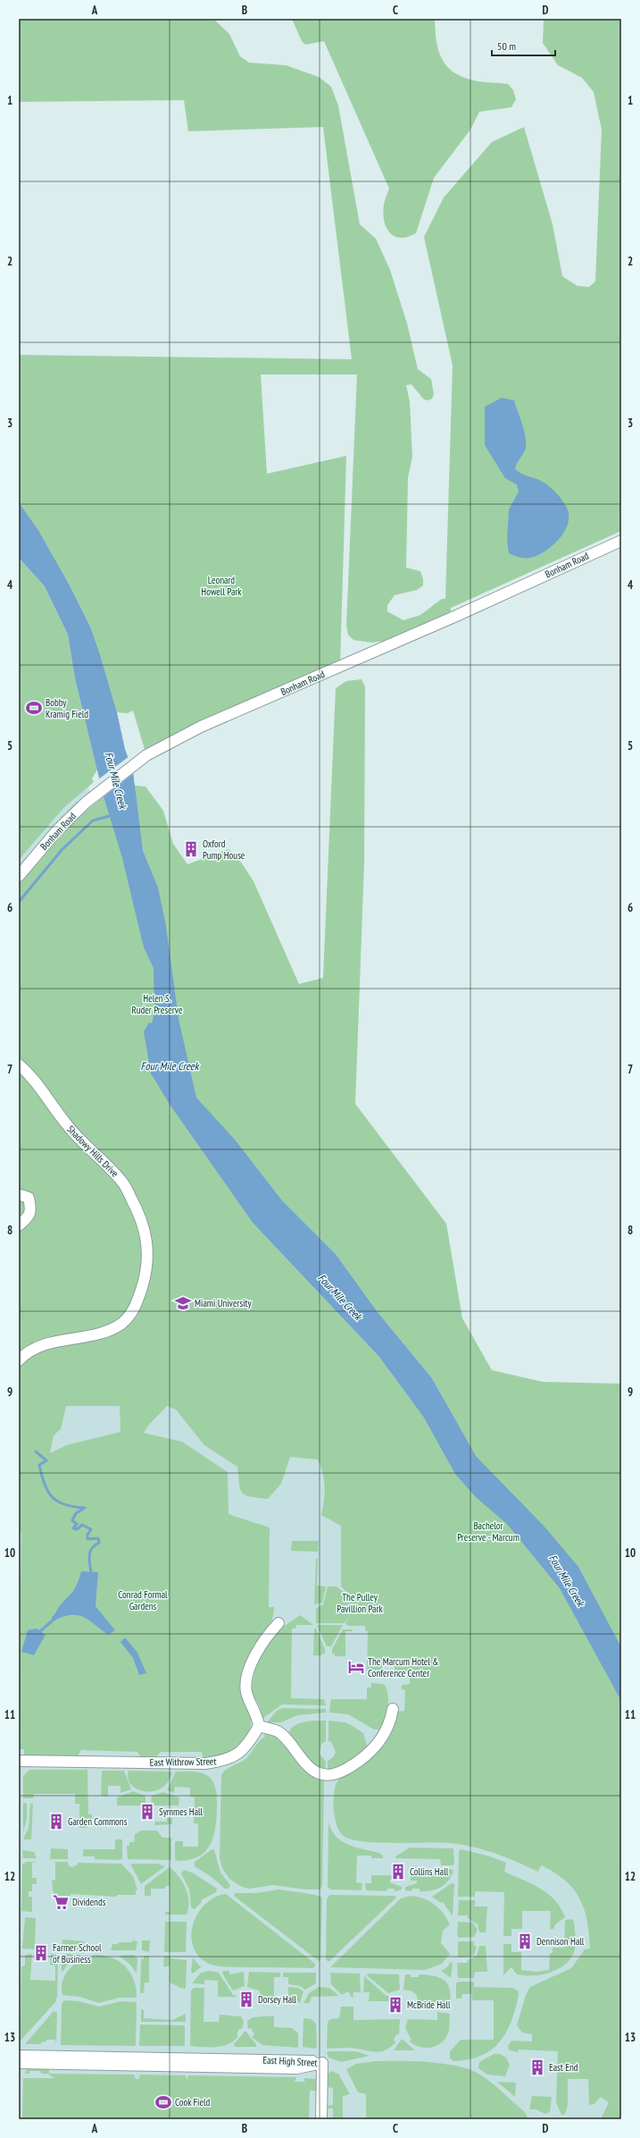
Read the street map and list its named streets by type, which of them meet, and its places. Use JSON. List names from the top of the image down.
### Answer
{
  "streets": {
    "street": [
      "Bonham Road",
      "Shadowy Hills Drive",
      "East Withrow Street",
      "East High Street"
    ]
  },
  "water": ["Four Mile Creek"],
  "parks": [
    "Leonard Howell Park",
    "Helen S. Ruder Preserve",
    "Bachelor Preserve - Marcum",
    "Conrad Formal Gardens",
    "The Pulley Pavillion Park"
  ],
  "places": {
    "sports": ["Bobby Kramig Field", "Cook Field"],
    "building": [
      "Oxford Pump House",
      "Symmes Hall",
      "Garden Commons",
      "Collins Hall",
      "Dennison Hall",
      "Farmer School of Business",
      "Dorsey Hall",
      "McBride Hall",
      "East End"
    ],
    "school or university": ["Miami University"],
    "hotel": ["The Marcum Hotel & Conference Center"],
    "supermarket": ["Dividends"]
  },
  "scale_bar": "50 m",
  "grid": {
    "columns": [
      "A",
      "B",
      "C",
      "D"
    ],
    "rows": [
      "1",
      "2",
      "3",
      "4",
      "5",
      "6",
      "7",
      "8",
      "9",
      "10",
      "11",
      "12",
      "13"
    ]
  }
}
